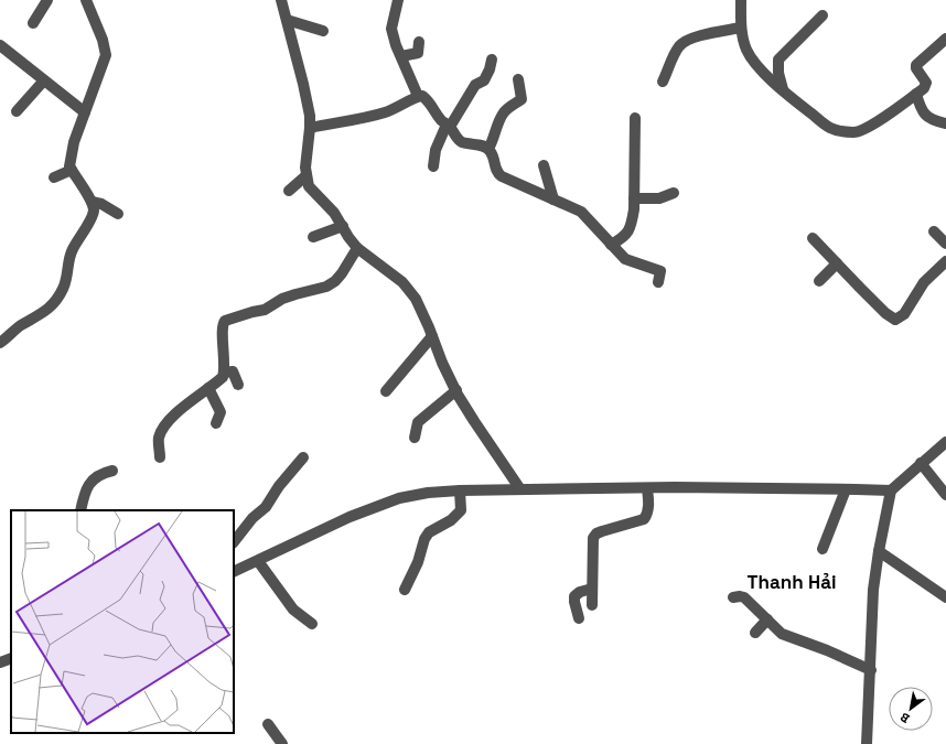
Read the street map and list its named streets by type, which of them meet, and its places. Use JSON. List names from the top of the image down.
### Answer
{
  "districts": ["Thanh Hải"],
  "north": "bottom left"
}
